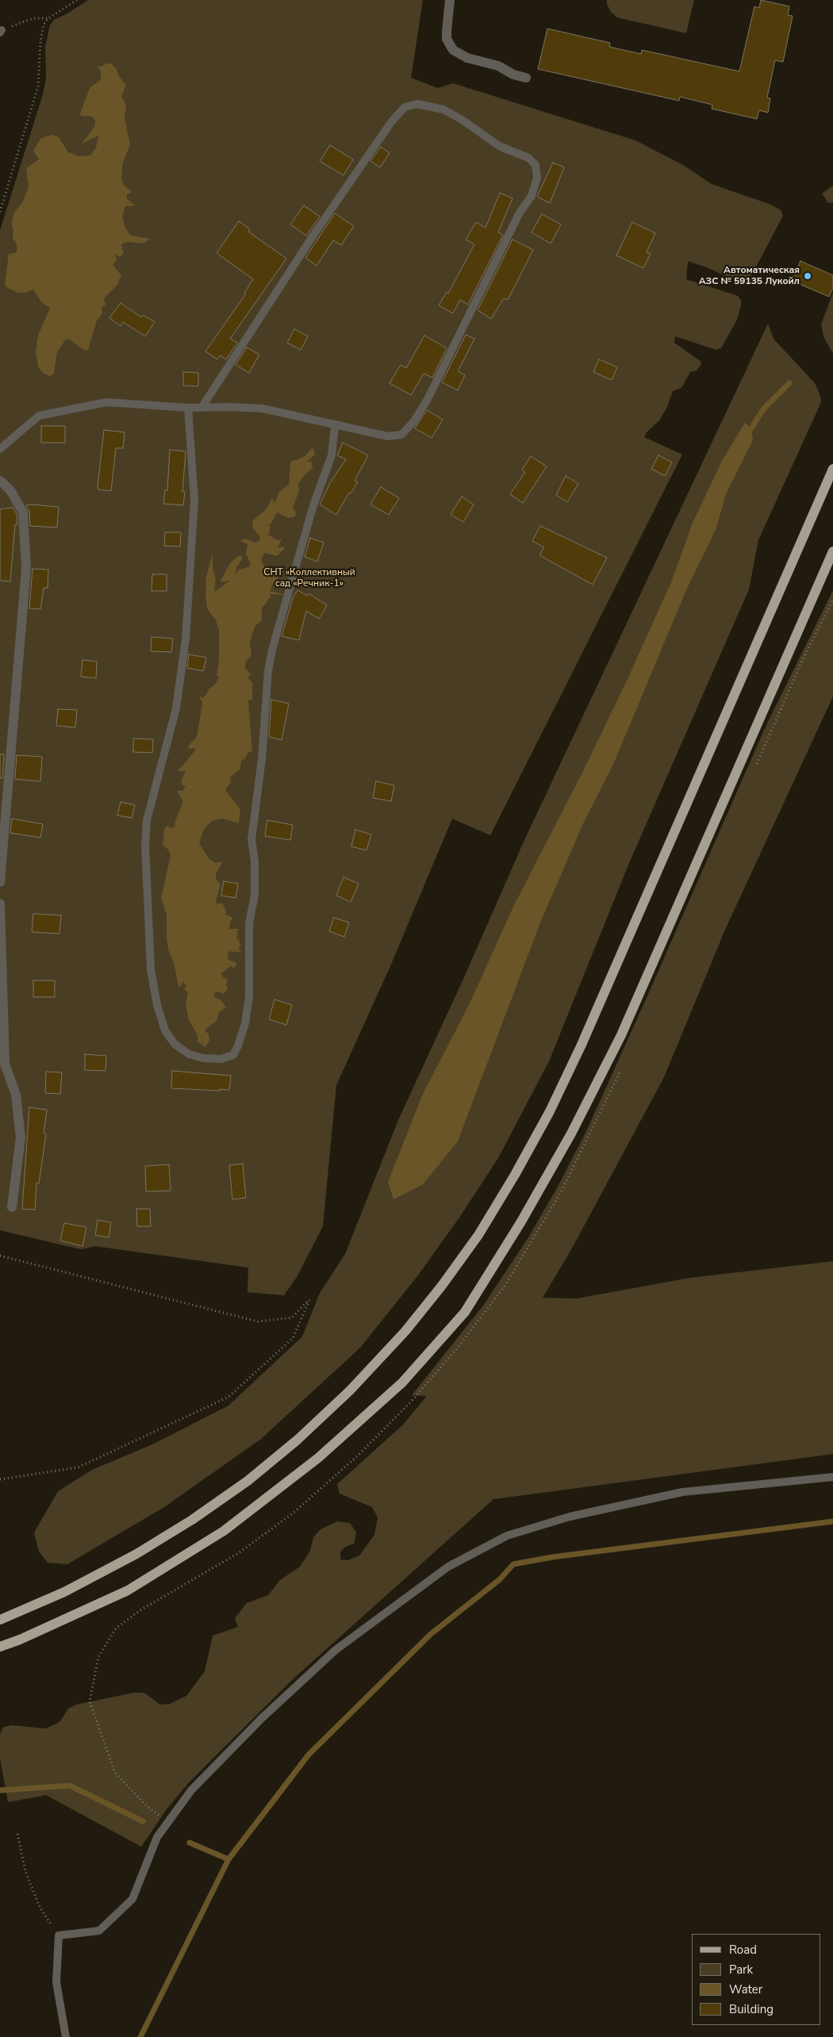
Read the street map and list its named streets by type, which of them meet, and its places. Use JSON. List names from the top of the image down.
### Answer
{
  "parks": ["СНТ «Коллективный сад «Речник-1»"],
  "places": ["Автоматическая АЗС № 59135 Лукойл"],
  "legend": [
    "Road",
    "Park",
    "Water",
    "Building"
  ]
}
